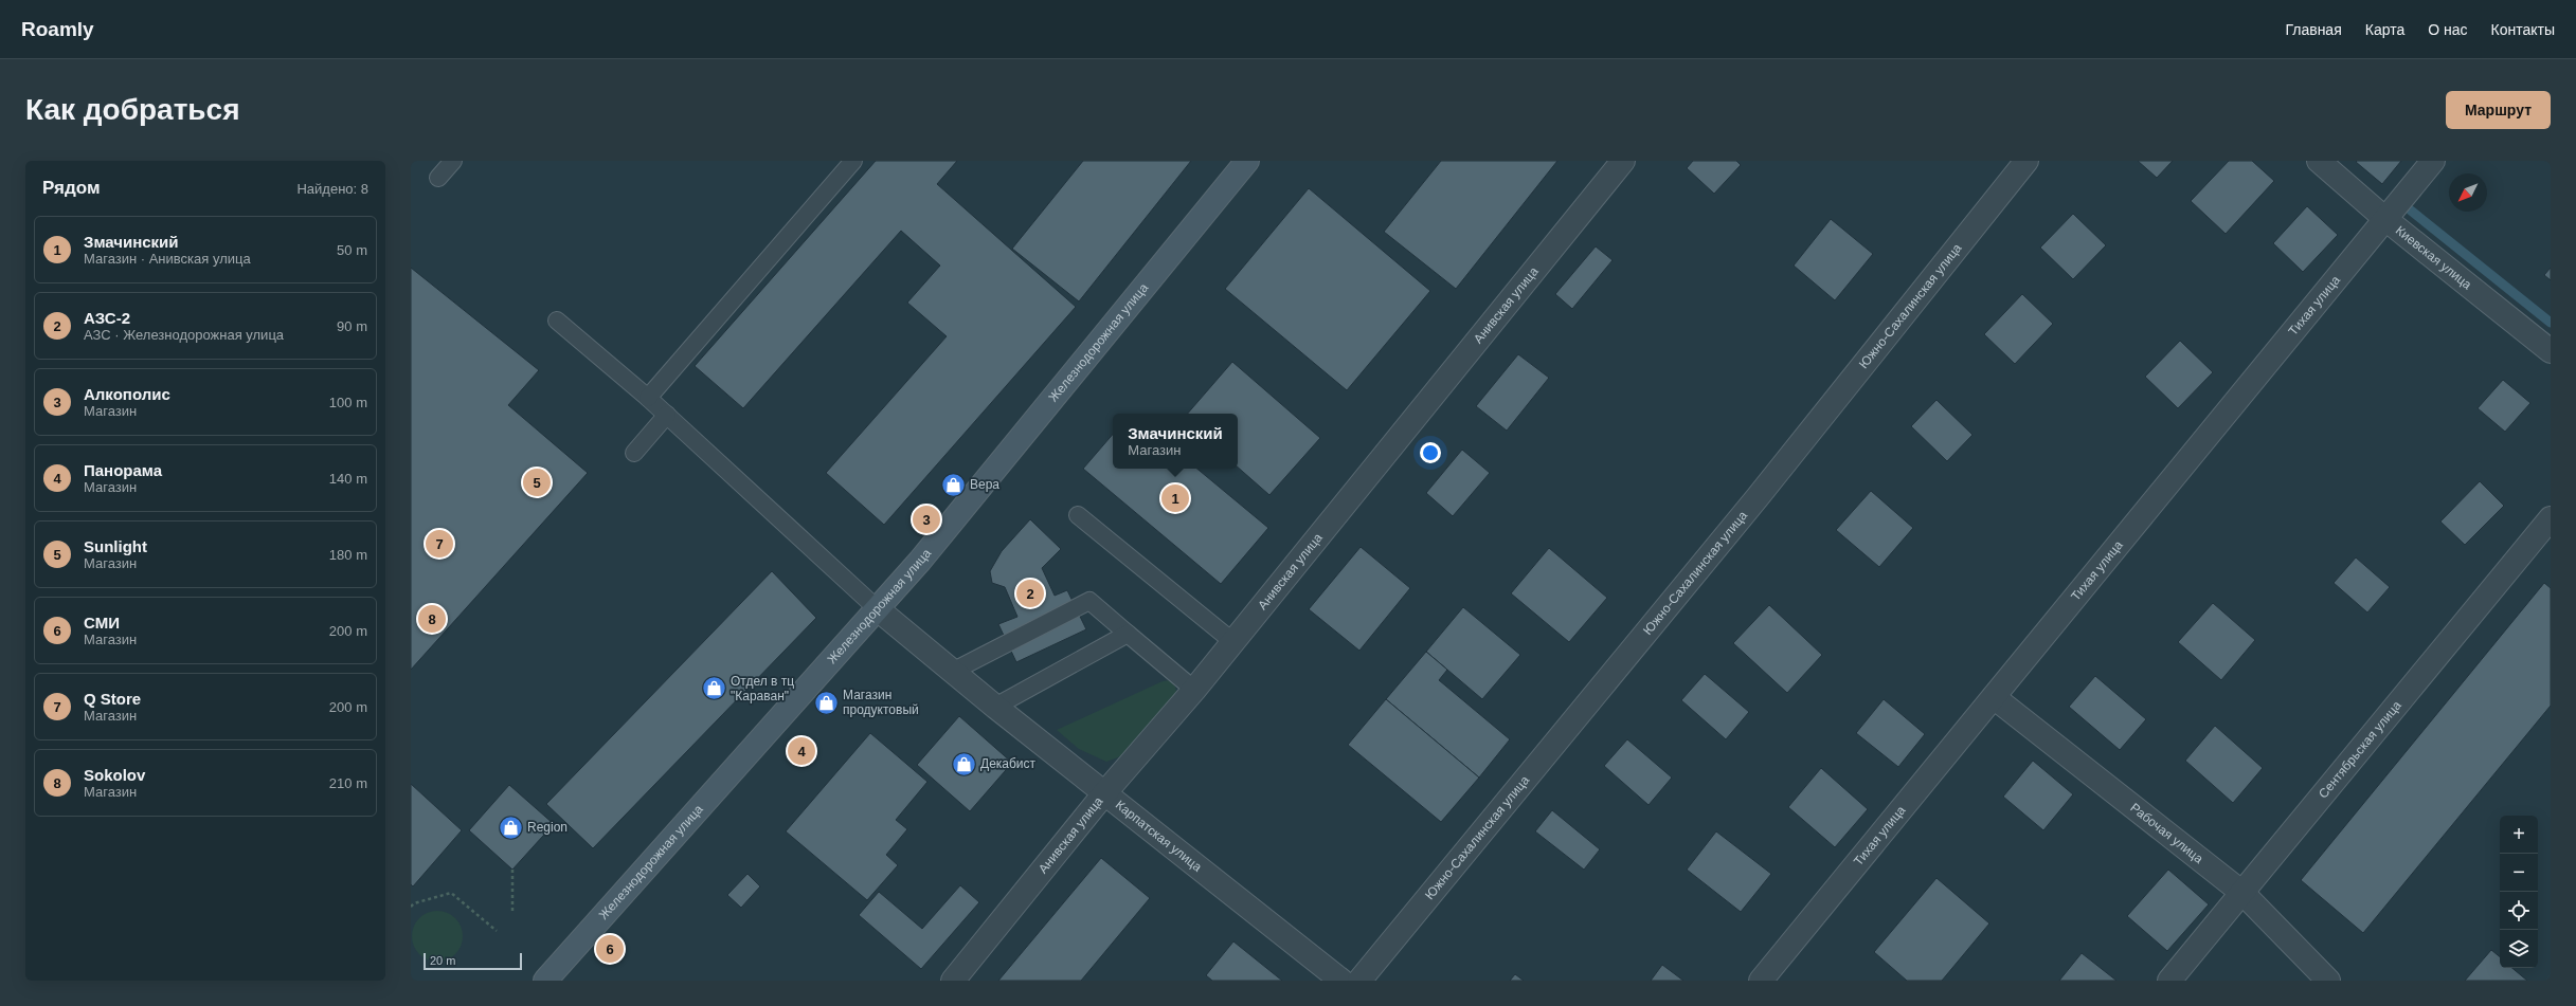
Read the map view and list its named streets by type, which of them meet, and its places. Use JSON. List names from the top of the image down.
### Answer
{
  "streets": {
    "main road": ["Железнодорожная улица"],
    "street": [
      "Киевская улица",
      "Анивская улица",
      "Южно-Сахалинская улица",
      "Тихая улица",
      "Сентябрьская улица",
      "Рабочая улица",
      "Карпатская улица"
    ]
  },
  "crossings": [
    ["Киевская улица", "Тихая улица"],
    ["Анивская улица", "Карпатская улица"],
    ["Тихая улица", "Рабочая улица"],
    ["Железнодорожная улица", "Карпатская улица"],
    ["Сентябрьская улица", "Рабочая улица"]
  ],
  "places": {
    "shop": [
      "Вера",
      "Отдел в тц \"Караван\"",
      "Магазин продуктовый",
      "Декабист",
      "Region"
    ]
  },
  "scale_bar": "20 m",
  "north": "bottom left",
  "page": {
    "header": "Roamly",
    "nav": [
      "Главная",
      "Карта",
      "О нас",
      "Контакты"
    ],
    "buttons": "Маршрут",
    "title": "Как добраться",
    "heading": ["Рядом", "Найдено: 8"],
    "list": [
      {
        "mark": "1",
        "name": "Змачинский",
        "note": "Магазин · Анивская улица",
        "value": "50 m"
      },
      {
        "mark": "2",
        "name": "АЗС-2",
        "note": "АЗС · Железнодорожная улица",
        "value": "90 m"
      },
      {
        "mark": "3",
        "name": "Алкополис",
        "note": "Магазин",
        "value": "100 m"
      },
      {
        "mark": "4",
        "name": "Панорама",
        "note": "Магазин",
        "value": "140 m"
      },
      {
        "mark": "5",
        "name": "Sunlight",
        "note": "Магазин",
        "value": "180 m"
      },
      {
        "mark": "6",
        "name": "СМИ",
        "note": "Магазин",
        "value": "200 m"
      },
      {
        "mark": "7",
        "name": "Q Store",
        "note": "Магазин",
        "value": "200 m"
      },
      {
        "mark": "8",
        "name": "Sokolov",
        "note": "Магазин",
        "value": "210 m"
      }
    ],
    "popup": ["Змачинский", "Магазин"],
    "pins": [
      "5",
      "1",
      "3",
      "7",
      "2",
      "8",
      "4",
      "6"
    ],
    "map_buttons": ["+", "−"],
    "scale": "20 m"
  }
}
